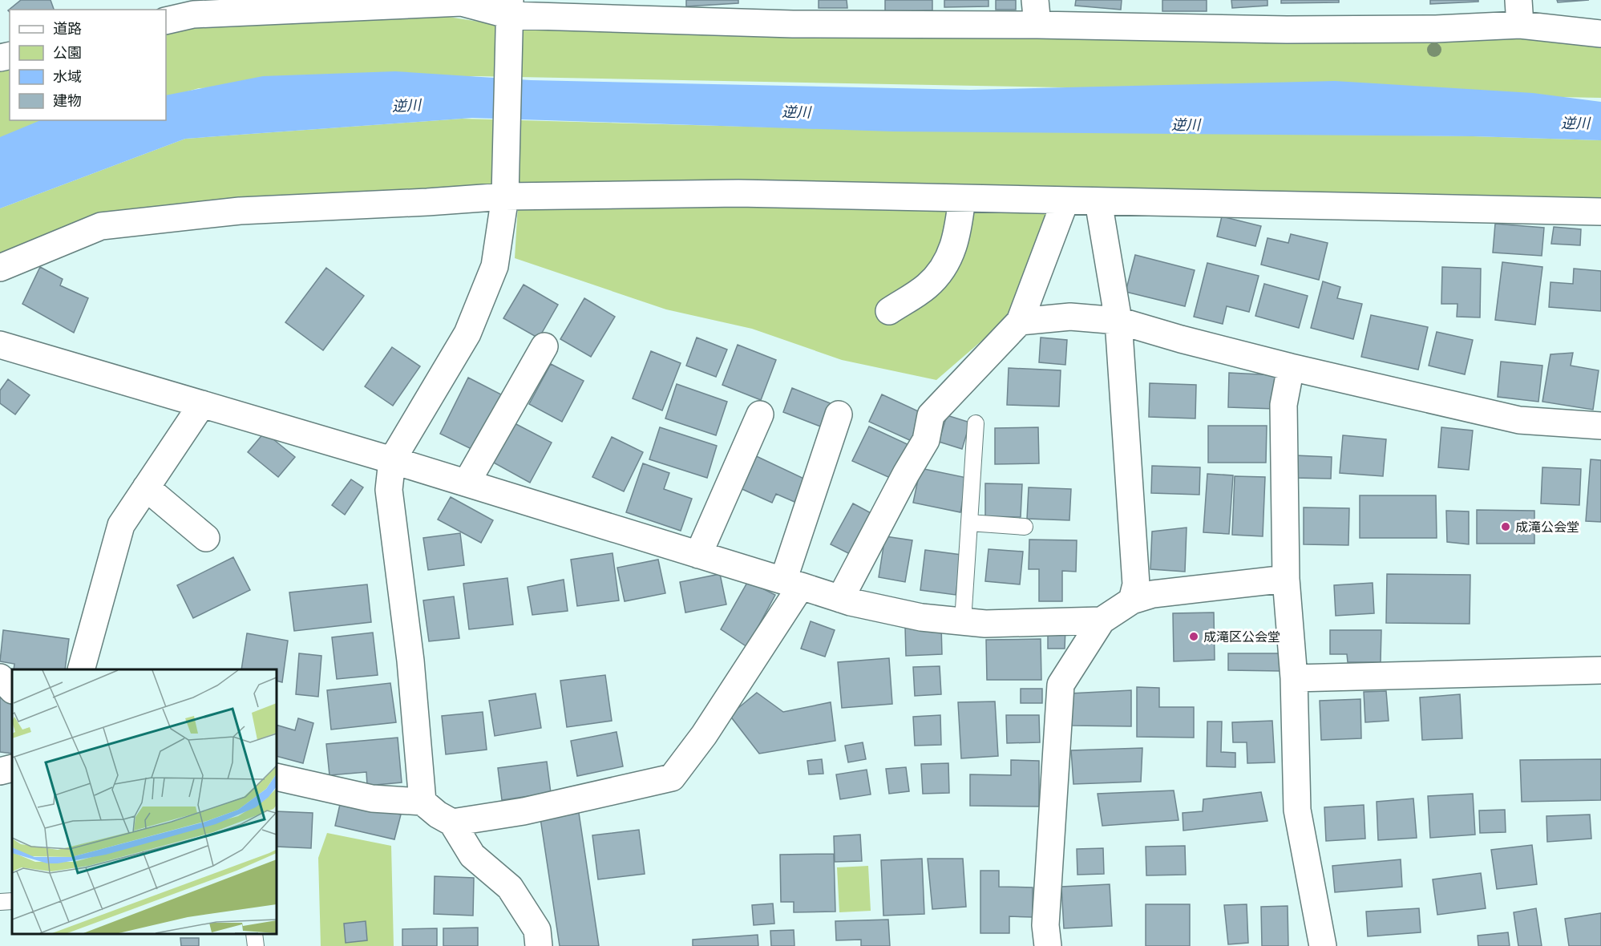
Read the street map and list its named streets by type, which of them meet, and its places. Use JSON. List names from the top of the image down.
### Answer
{
  "water": ["逆川"],
  "places": ["成滝公会堂", "成滝区公会堂"],
  "legend": [
    "道路",
    "公園",
    "水域",
    "建物"
  ]
}
